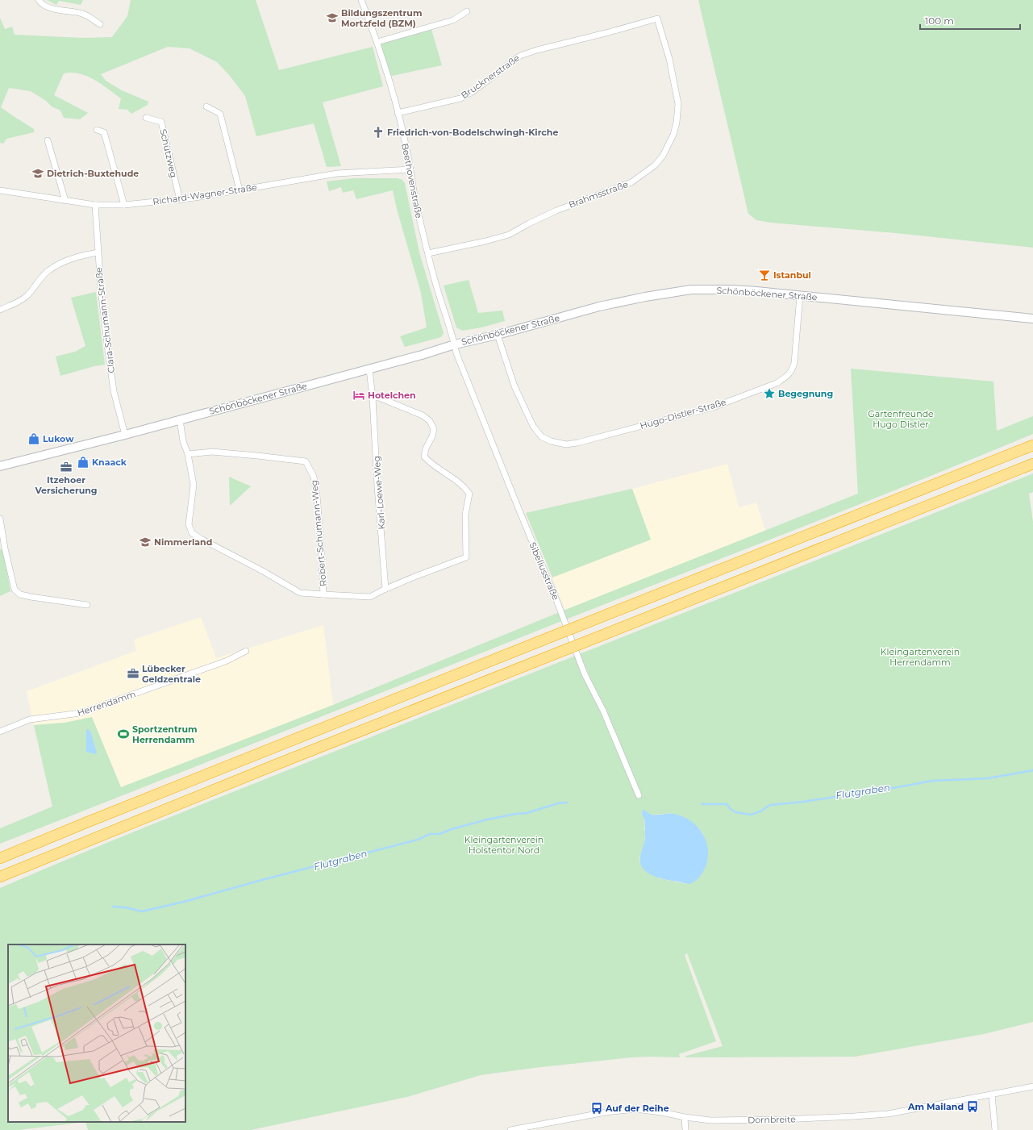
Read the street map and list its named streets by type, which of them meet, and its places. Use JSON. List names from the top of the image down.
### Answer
{
  "streets": {
    "main road": ["Schönböckener Straße"],
    "street": [
      "Brucknerstraße",
      "Schützweg",
      "Beethovenstraße",
      "Richard-Wagner-Straße",
      "Brahmsstraße",
      "Clara-Schumann-Straße",
      "Hugo-Distler-Straße",
      "Karl-Loewe-Weg",
      "Robert-Schumann-Weg",
      "Sibeliusstraße",
      "Herrendamm",
      "Dornbreite"
    ]
  },
  "crossings": [
    ["Brucknerstraße", "Beethovenstraße"],
    ["Brucknerstraße", "Brahmsstraße"],
    ["Schützweg", "Richard-Wagner-Straße"],
    ["Beethovenstraße", "Richard-Wagner-Straße"],
    ["Beethovenstraße", "Brahmsstraße"],
    ["Beethovenstraße", "Schönböckener Straße"],
    ["Beethovenstraße", "Sibeliusstraße"],
    ["Richard-Wagner-Straße", "Clara-Schumann-Straße"],
    ["Schönböckener Straße", "Clara-Schumann-Straße"],
    ["Schönböckener Straße", "Hugo-Distler-Straße"],
    ["Schönböckener Straße", "Karl-Loewe-Weg"],
    ["Schönböckener Straße", "Robert-Schumann-Weg"],
    ["Schönböckener Straße", "Sibeliusstraße"]
  ],
  "water": ["Flutgraben"],
  "parks": ["Gartenfreunde Hugo Distler", "Kleingartenverein Herrendamm", "Kleingartenverein Holstentor Nord"],
  "places": {
    "school or university": ["Bildungszentrum Mortzfeld (BZM)", "Dietrich-Buxtehude", "Nimmerland"],
    "church": ["Friedrich-von-Bodelschwingh-Kirche"],
    "bar": ["Istanbul"],
    "place": ["Begegnung"],
    "hotel": ["Hotelchen"],
    "shop": ["Lukow", "Knaack"],
    "office": ["Itzehoer Versicherung", "Lübecker Geldzentrale"],
    "sports": ["Sportzentrum Herrendamm"],
    "bus stop": ["Am Mailand", "Auf der Reihe"]
  },
  "scale_bar": "100 m"
}
